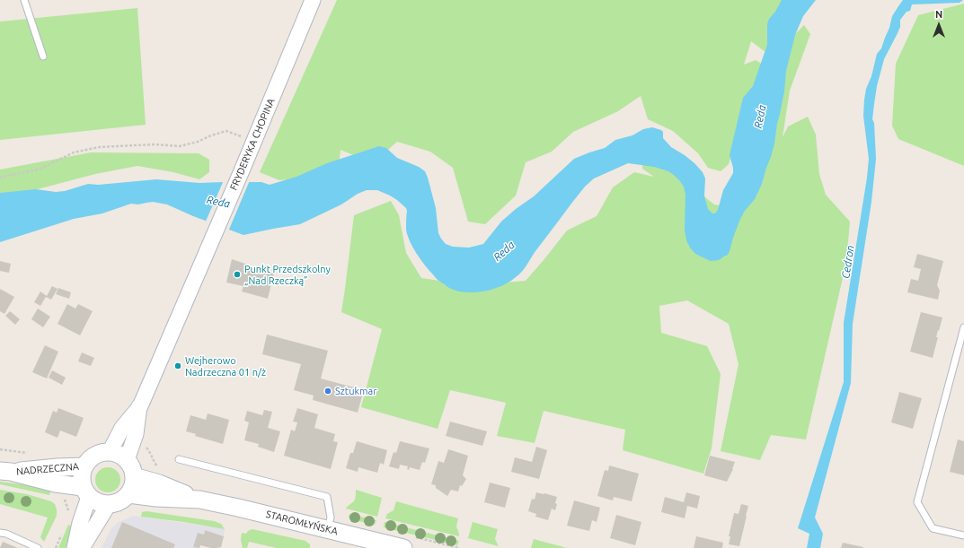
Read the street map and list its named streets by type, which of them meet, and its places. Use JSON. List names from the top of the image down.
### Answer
{
  "streets": {
    "main road": ["NADRZECZNA", "STAROMŁYŃSKA"],
    "street": ["FRYDERYKA CHOPINA"]
  },
  "crossings": [
    ["FRYDERYKA CHOPINA", "NADRZECZNA"],
    ["FRYDERYKA CHOPINA", "STAROMŁYŃSKA"],
    ["NADRZECZNA", "STAROMŁYŃSKA"]
  ],
  "water": ["Reda", "Cedron"],
  "places": ["Punkt Przedszkolny „Nad Rzeczką”", "Wejherowo Nadrzeczna 01 n/ż", "Sztukmar"],
  "north": "top"
}
